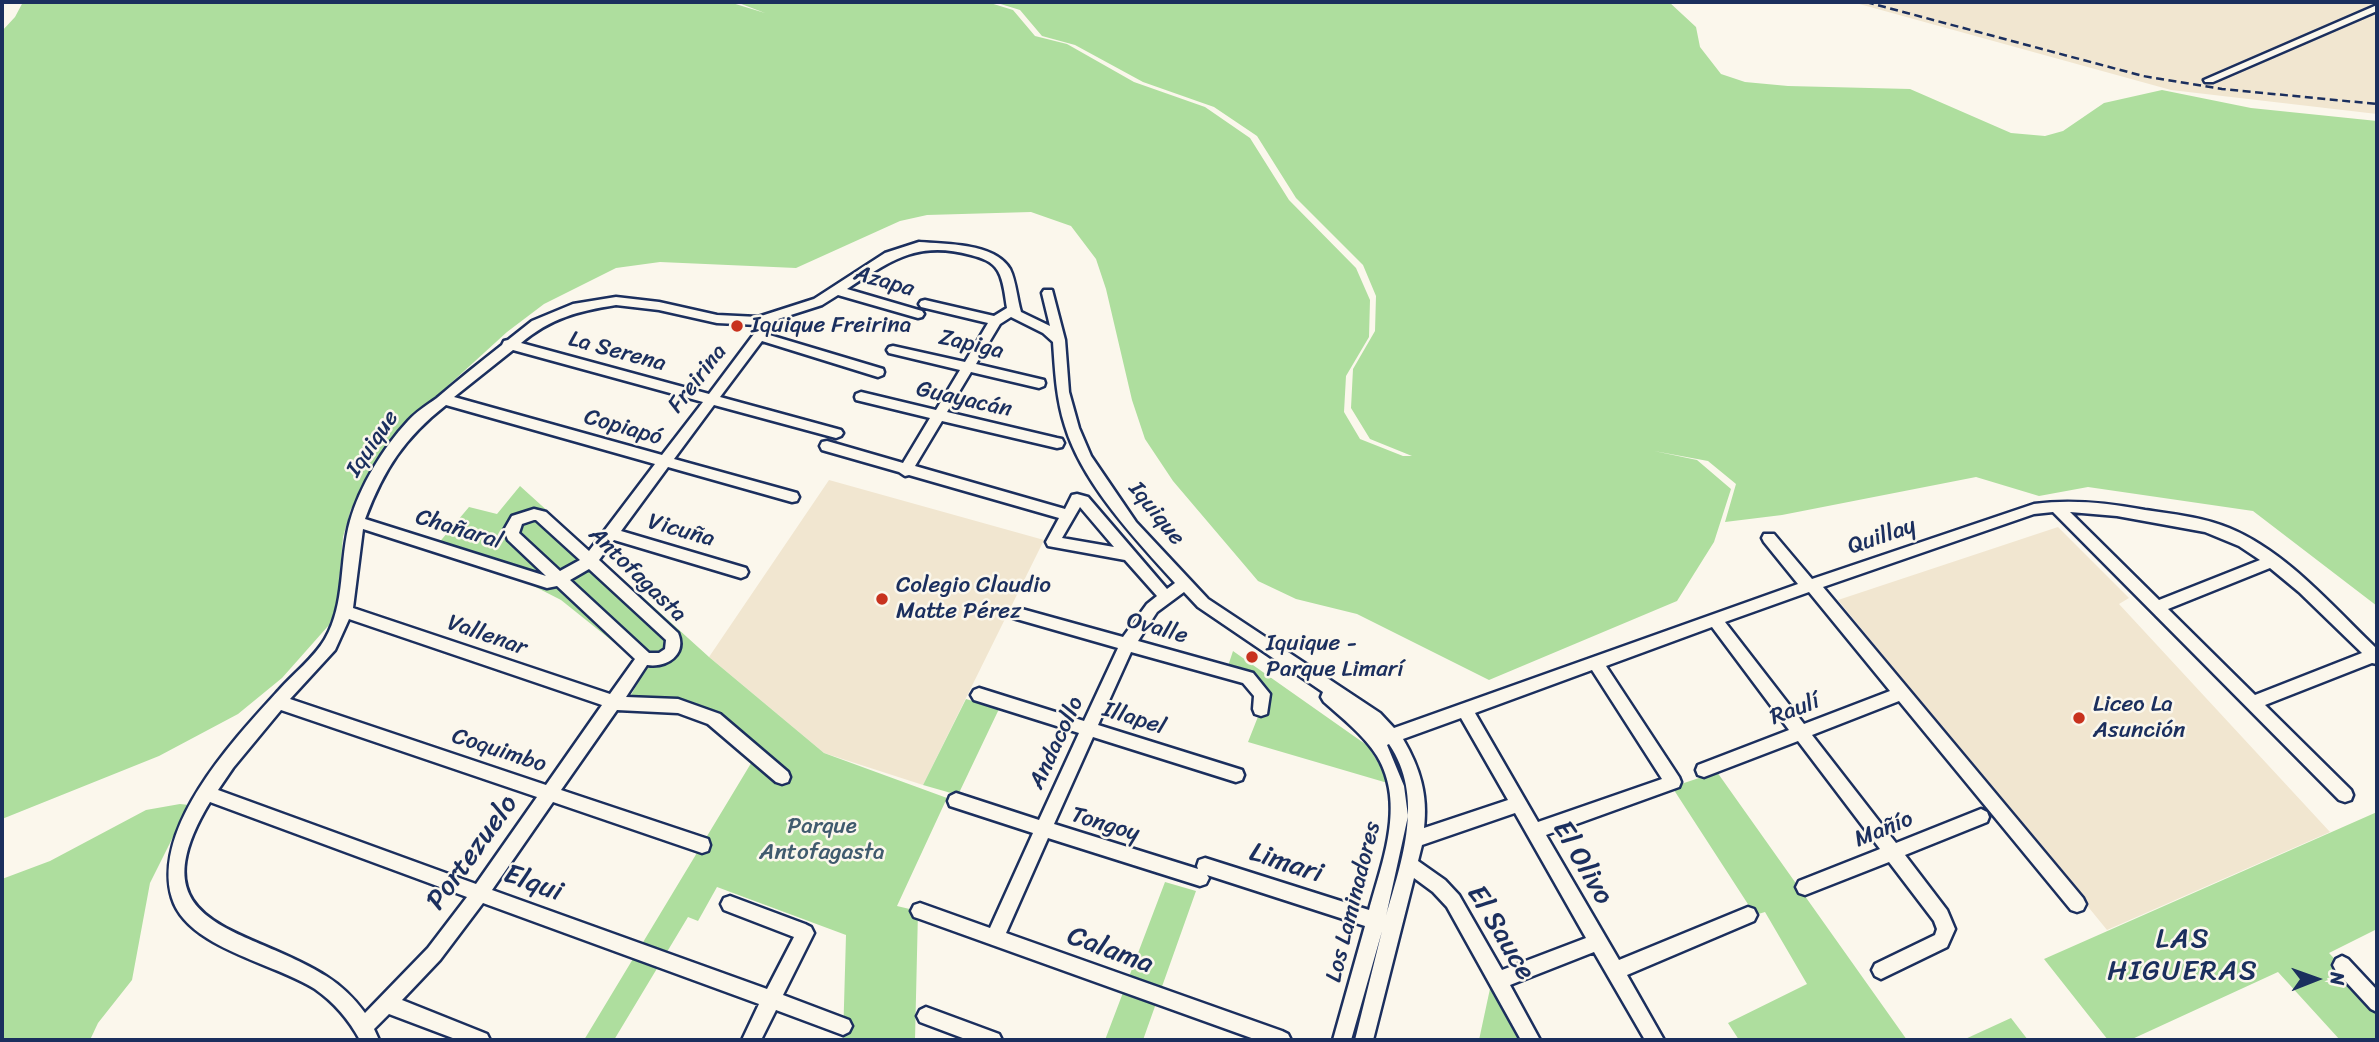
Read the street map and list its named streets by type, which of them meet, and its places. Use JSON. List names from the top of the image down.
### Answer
{
  "streets": {
    "street": [
      "Azapa",
      "Zapiga",
      "La Serena",
      "Freirina",
      "Guayacán",
      "Copiapó",
      "Iquique",
      "Chañaral",
      "Vicuña",
      "Quillay",
      "Antofagasta",
      "Ovalle",
      "Vallenar",
      "Raulí",
      "Illapel",
      "Andacollo",
      "Coquimbo",
      "Tongoy",
      "Mañío",
      "Portezuelo",
      "El Olivo",
      "Limari",
      "Elqui",
      "Los Laminadores",
      "El Sauce",
      "Calama"
    ]
  },
  "crossings": [
    ["Azapa", "Iquique"],
    ["La Serena", "Freirina"],
    ["La Serena", "Iquique"],
    ["Freirina", "Copiapó"],
    ["Freirina", "Iquique"],
    ["Freirina", "Chañaral"],
    ["Freirina", "Vicuña"],
    ["Freirina", "Antofagasta"],
    ["Copiapó", "Iquique"],
    ["Iquique", "Chañaral"],
    ["Iquique", "Vallenar"],
    ["Iquique", "Andacollo"],
    ["Iquique", "Coquimbo"],
    ["Iquique", "Portezuelo"],
    ["Iquique", "Elqui"],
    ["Iquique", "Los Laminadores"],
    ["Chañaral", "Antofagasta"],
    ["Quillay", "El Olivo"],
    ["Quillay", "Los Laminadores"],
    ["Antofagasta", "Portezuelo"],
    ["Ovalle", "Andacollo"],
    ["Vallenar", "Portezuelo"],
    ["Illapel", "Andacollo"],
    ["Andacollo", "Tongoy"],
    ["Andacollo", "Calama"],
    ["Coquimbo", "Portezuelo"],
    ["Tongoy", "Limari"],
    ["Portezuelo", "Elqui"],
    ["Limari", "Los Laminadores"],
    ["Los Laminadores", "El Sauce"]
  ],
  "districts": ["LAS HIGUERAS"],
  "parks": ["Parque Antofagasta"],
  "places": [
    "Iquique Freirina",
    "Colegio Claudio Matte Pérez",
    "Iquique - Parque Limarí",
    "Liceo La Asunción"
  ],
  "north": "right"
}
